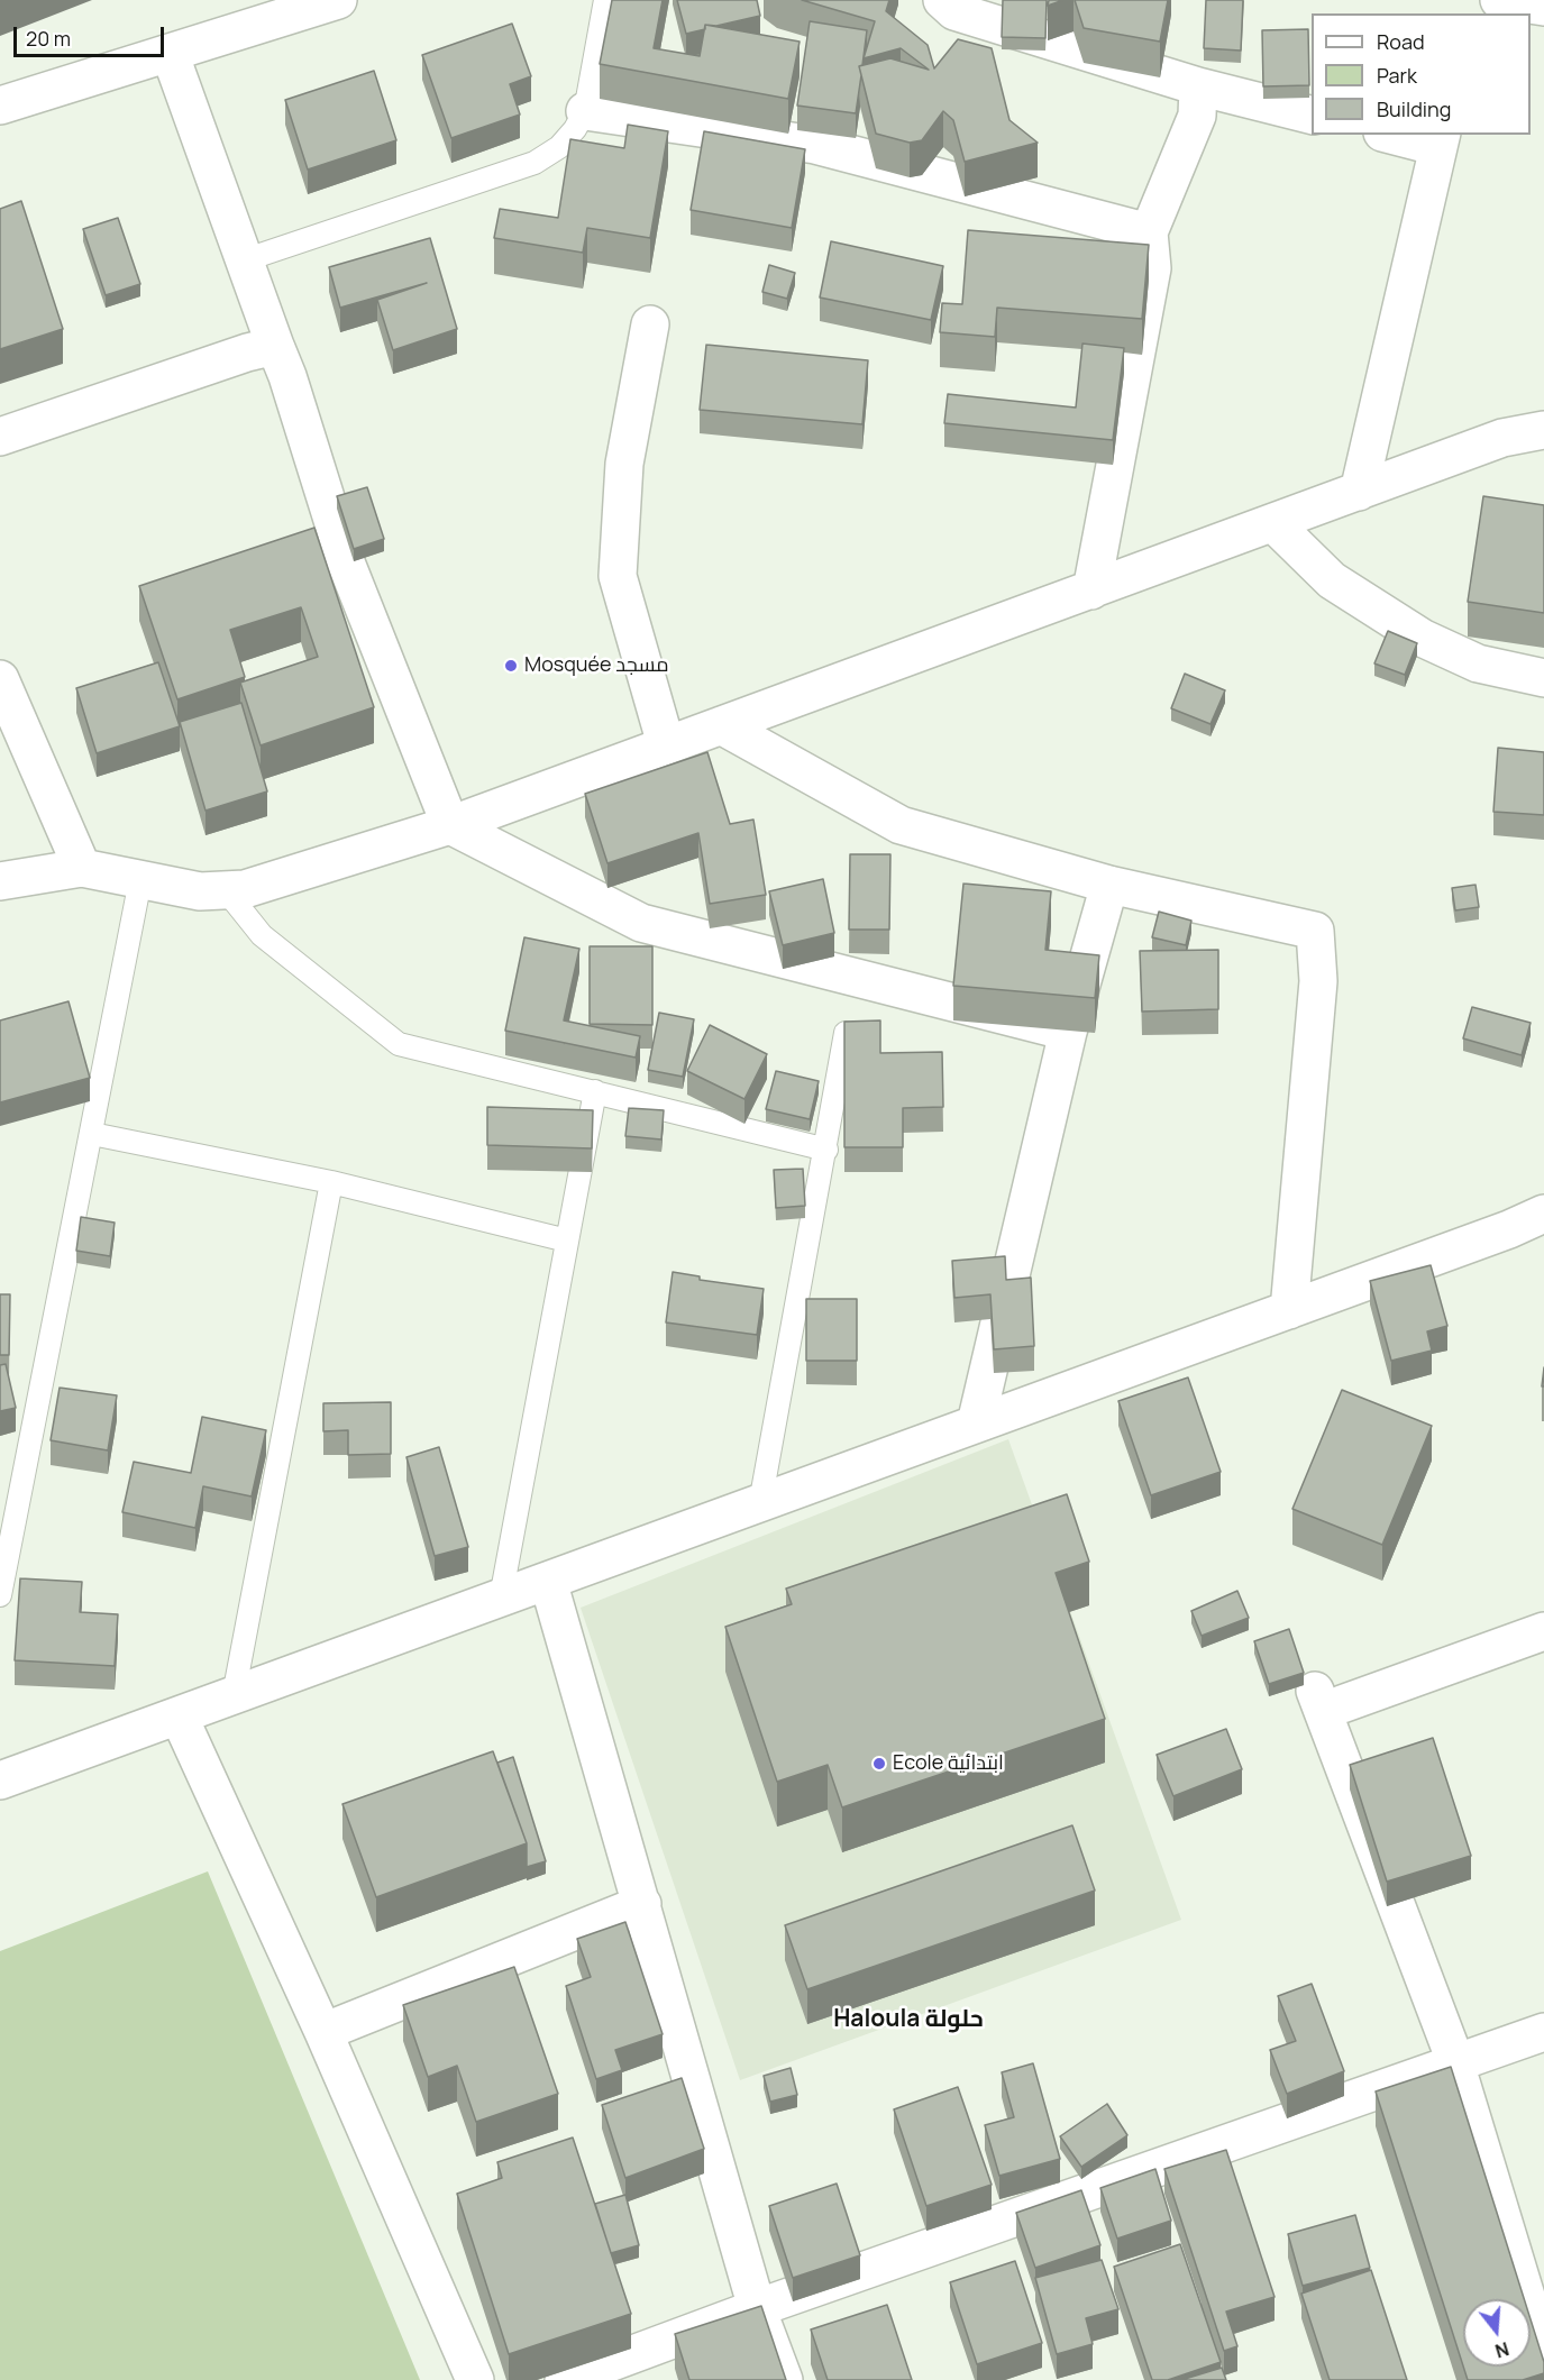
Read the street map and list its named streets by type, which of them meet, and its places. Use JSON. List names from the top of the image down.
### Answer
{
  "districts": ["Haloula حلولة"],
  "places": ["Mosquée مسجد", "Ecole ابتدائية"],
  "legend": ["Road", "Park", "Building"],
  "scale_bar": "20 m",
  "north": "bottom"
}
